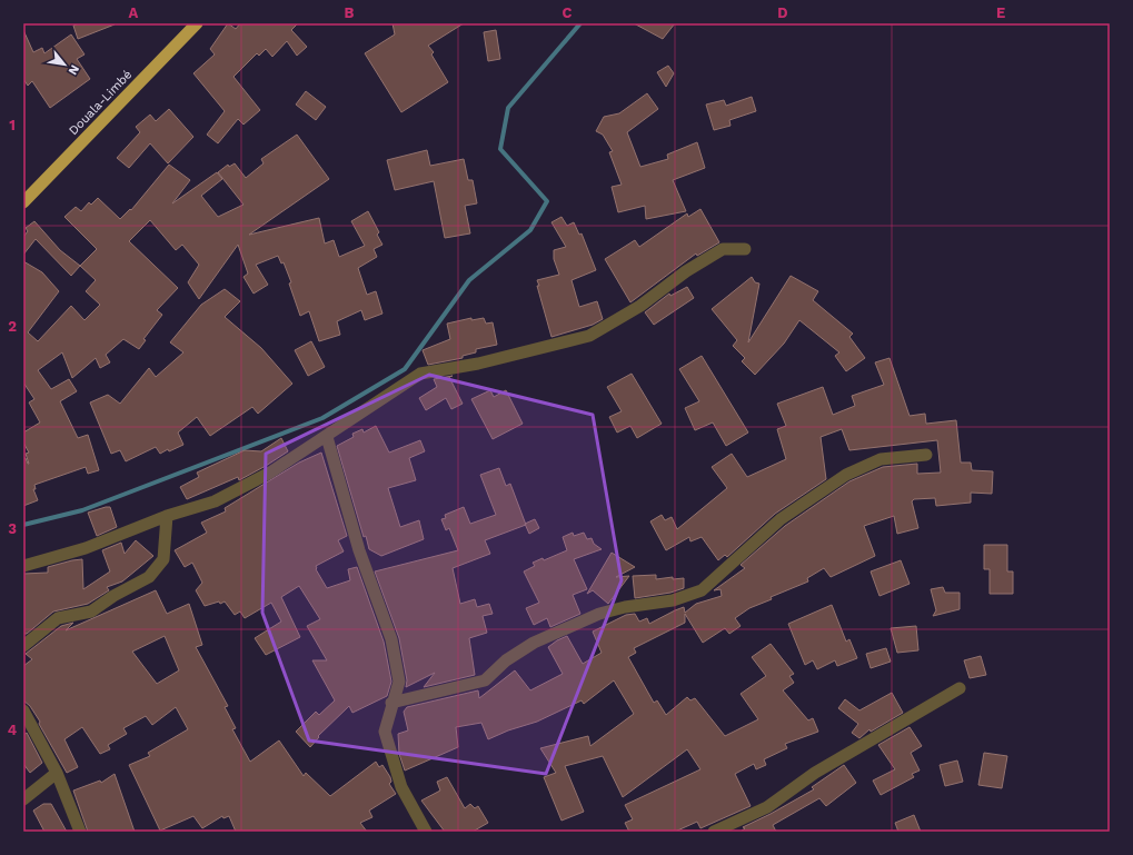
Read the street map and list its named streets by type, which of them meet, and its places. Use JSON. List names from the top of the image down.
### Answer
{
  "streets": {
    "highway": ["Douala-Limbé"]
  },
  "north": "bottom right",
  "grid": {
    "columns": [
      "A",
      "B",
      "C",
      "D",
      "E"
    ],
    "rows": [
      "1",
      "2",
      "3",
      "4"
    ]
  }
}
